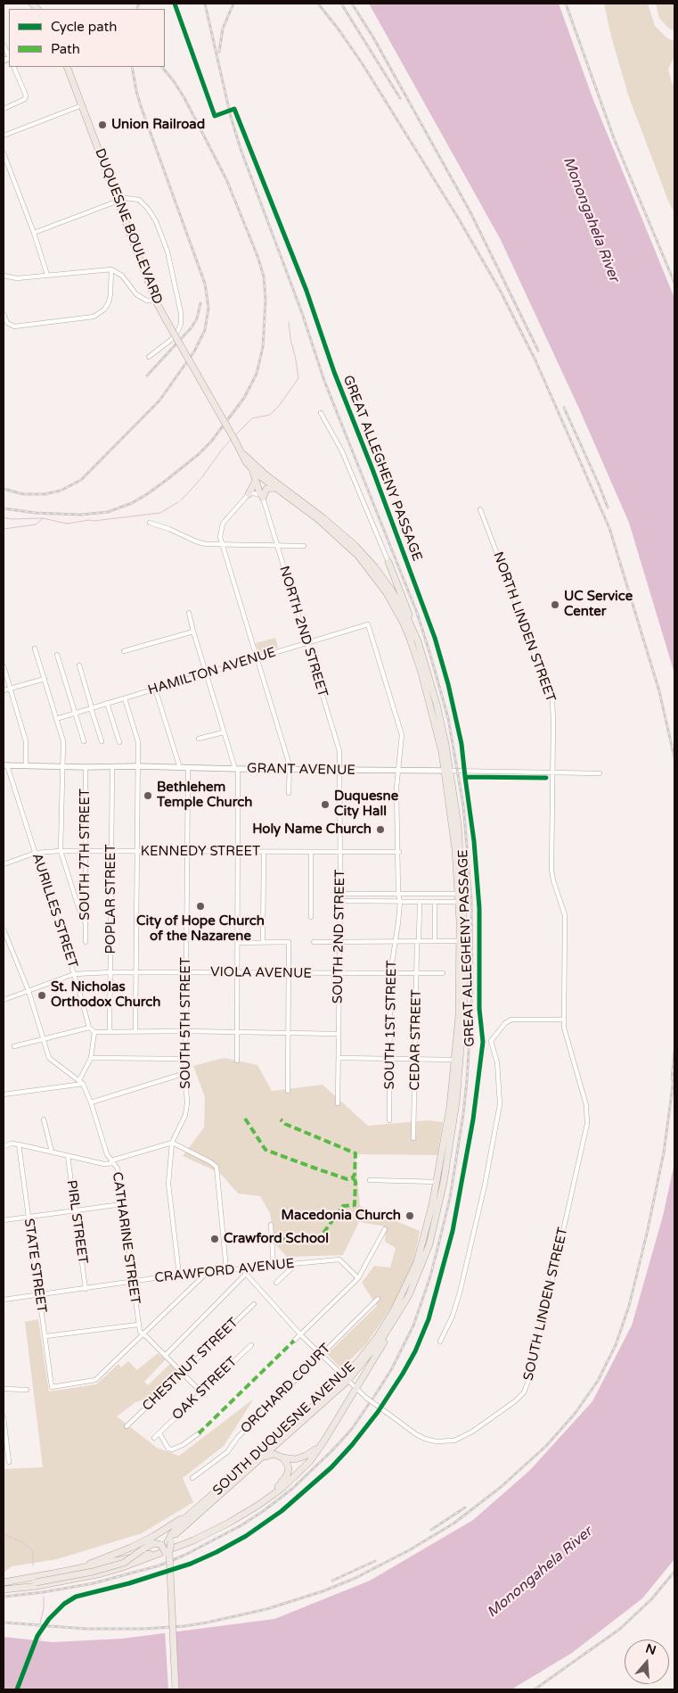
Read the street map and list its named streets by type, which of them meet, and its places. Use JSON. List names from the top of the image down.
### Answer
{
  "streets": {
    "main road": ["DUQUESNE BOULEVARD", "SOUTH DUQUESNE AVENUE"],
    "street": [
      "NORTH LINDEN STREET",
      "NORTH 2ND STREET",
      "HAMILTON AVENUE",
      "GRANT AVENUE",
      "KENNEDY STREET",
      "SOUTH 7TH STREET",
      "POPLAR STREET",
      "AURILLES STREET",
      "SOUTH 2ND STREET",
      "VIOLA AVENUE",
      "SOUTH 5TH STREET",
      "SOUTH 1ST STREET",
      "CEDAR STREET",
      "PIRL STREET",
      "CATHARINE STREET",
      "STATE STREET",
      "CRAWFORD AVENUE",
      "SOUTH LINDEN STREET",
      "CHESTNUT STREET",
      "OAK STREET",
      "ORCHARD COURT"
    ],
    "cycle path": ["GREAT ALLEGHENY PASSAGE"]
  },
  "crossings": [
    ["DUQUESNE BOULEVARD", "GRANT AVENUE"],
    ["DUQUESNE BOULEVARD", "SOUTH DUQUESNE AVENUE"],
    ["NORTH LINDEN STREET", "GRANT AVENUE"],
    ["NORTH LINDEN STREET", "SOUTH LINDEN STREET"],
    ["NORTH 2ND STREET", "HAMILTON AVENUE"],
    ["NORTH 2ND STREET", "GRANT AVENUE"],
    ["NORTH 2ND STREET", "SOUTH 2ND STREET"],
    ["HAMILTON AVENUE", "SOUTH 1ST STREET"],
    ["GRANT AVENUE", "SOUTH 7TH STREET"],
    ["GRANT AVENUE", "POPLAR STREET"],
    ["GRANT AVENUE", "AURILLES STREET"],
    ["GRANT AVENUE", "SOUTH 2ND STREET"],
    ["GRANT AVENUE", "SOUTH 5TH STREET"],
    ["GRANT AVENUE", "SOUTH 1ST STREET"],
    ["GRANT AVENUE", "SOUTH LINDEN STREET"],
    ["KENNEDY STREET", "SOUTH 7TH STREET"],
    ["KENNEDY STREET", "POPLAR STREET"],
    ["KENNEDY STREET", "AURILLES STREET"],
    ["KENNEDY STREET", "SOUTH 2ND STREET"],
    ["KENNEDY STREET", "SOUTH 5TH STREET"],
    ["KENNEDY STREET", "SOUTH 1ST STREET"],
    ["POPLAR STREET", "VIOLA AVENUE"],
    ["AURILLES STREET", "VIOLA AVENUE"],
    ["SOUTH 2ND STREET", "VIOLA AVENUE"],
    ["VIOLA AVENUE", "SOUTH 5TH STREET"],
    ["VIOLA AVENUE", "SOUTH 1ST STREET"],
    ["VIOLA AVENUE", "CEDAR STREET"],
    ["VIOLA AVENUE", "CATHARINE STREET"],
    ["SOUTH 5TH STREET", "CRAWFORD AVENUE"],
    ["PIRL STREET", "CRAWFORD AVENUE"],
    ["CATHARINE STREET", "STATE STREET"],
    ["CATHARINE STREET", "CRAWFORD AVENUE"],
    ["STATE STREET", "CRAWFORD AVENUE"],
    ["CRAWFORD AVENUE", "SOUTH LINDEN STREET"],
    ["SOUTH LINDEN STREET", "ORCHARD COURT"],
    ["SOUTH LINDEN STREET", "SOUTH DUQUESNE AVENUE"]
  ],
  "water": ["Monongahela River"],
  "places": [
    "Union Railroad",
    "UC Service Center",
    "Bethlehem Temple Church",
    "Duquesne City Hall",
    "Holy Name Church",
    "City of Hope Church of the Nazarene",
    "St. Nicholas Orthodox Church",
    "Macedonia Church",
    "Crawford School"
  ],
  "legend": ["Cycle path", "Path"],
  "north": "top"
}
